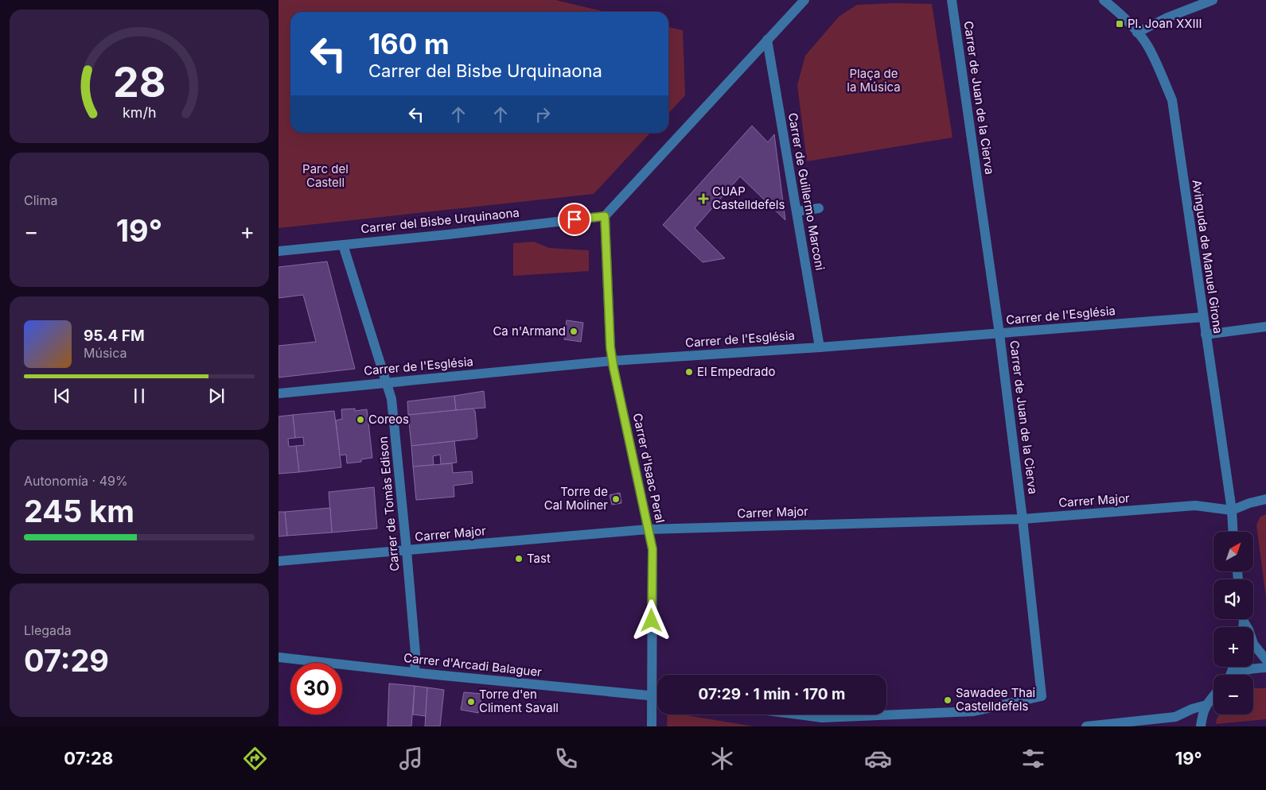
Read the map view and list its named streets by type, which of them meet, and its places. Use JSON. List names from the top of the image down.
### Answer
{
  "streets": {
    "street": [
      "Carrer de Juan de la Cierva",
      "Carrer de Guillermo Marconi",
      "Carrer del Bisbe Urquinaona",
      "Avinguda de Manuel Girona",
      "Carrer de l'Església",
      "Carrer d'Isaac Peral",
      "Carrer Major",
      "Carrer de Tomàs Edison",
      "Carrer d'Arcadi Balaguer"
    ]
  },
  "crossings": [
    ["Carrer de Juan de la Cierva", "Carrer de l'Església"],
    ["Carrer de Juan de la Cierva", "Carrer Major"],
    ["Carrer de Guillermo Marconi", "Carrer de l'Església"],
    ["Carrer del Bisbe Urquinaona", "Carrer d'Isaac Peral"],
    ["Carrer del Bisbe Urquinaona", "Carrer de Tomàs Edison"],
    ["Avinguda de Manuel Girona", "Carrer de l'Església"],
    ["Avinguda de Manuel Girona", "Carrer Major"],
    ["Carrer de l'Església", "Carrer d'Isaac Peral"],
    ["Carrer de l'Església", "Carrer de Tomàs Edison"],
    ["Carrer d'Isaac Peral", "Carrer Major"],
    ["Carrer d'Isaac Peral", "Carrer d'Arcadi Balaguer"],
    ["Carrer Major", "Carrer de Tomàs Edison"],
    ["Carrer de Tomàs Edison", "Carrer d'Arcadi Balaguer"]
  ],
  "parks": ["Plaça de la Música", "Parc del Castell"],
  "places": {
    "transit": ["Pl. Joan XXIII"],
    "health": ["CUAP Castelldefels"],
    "other": [
      "Ca n'Armand",
      "El Empedrado",
      "Coreos",
      "Torre de Cal Moliner",
      "Tast",
      "Sawadee Thai Castelldefels",
      "Torre d'en Climent Savall"
    ]
  },
  "north": "top right",
  "page": {
    "turn": ["160 m", "Carrer del Bisbe Urquinaona"],
    "tile": [
      "Clima",
      ["Autonomía · 49%", "245 km"],
      ["Llegada", "07:29"]
    ],
    "heat": ["−", "19°", "+"],
    "song": ["95.4 FM", "Música"],
    "map_buttons": ["+", "−"],
    "limit": "30",
    "trip": "07:29 · 1 min · 170 m",
    "tabs": ["07:28", "19°"],
    "gauge": ["28", "km/h"]
  }
}
